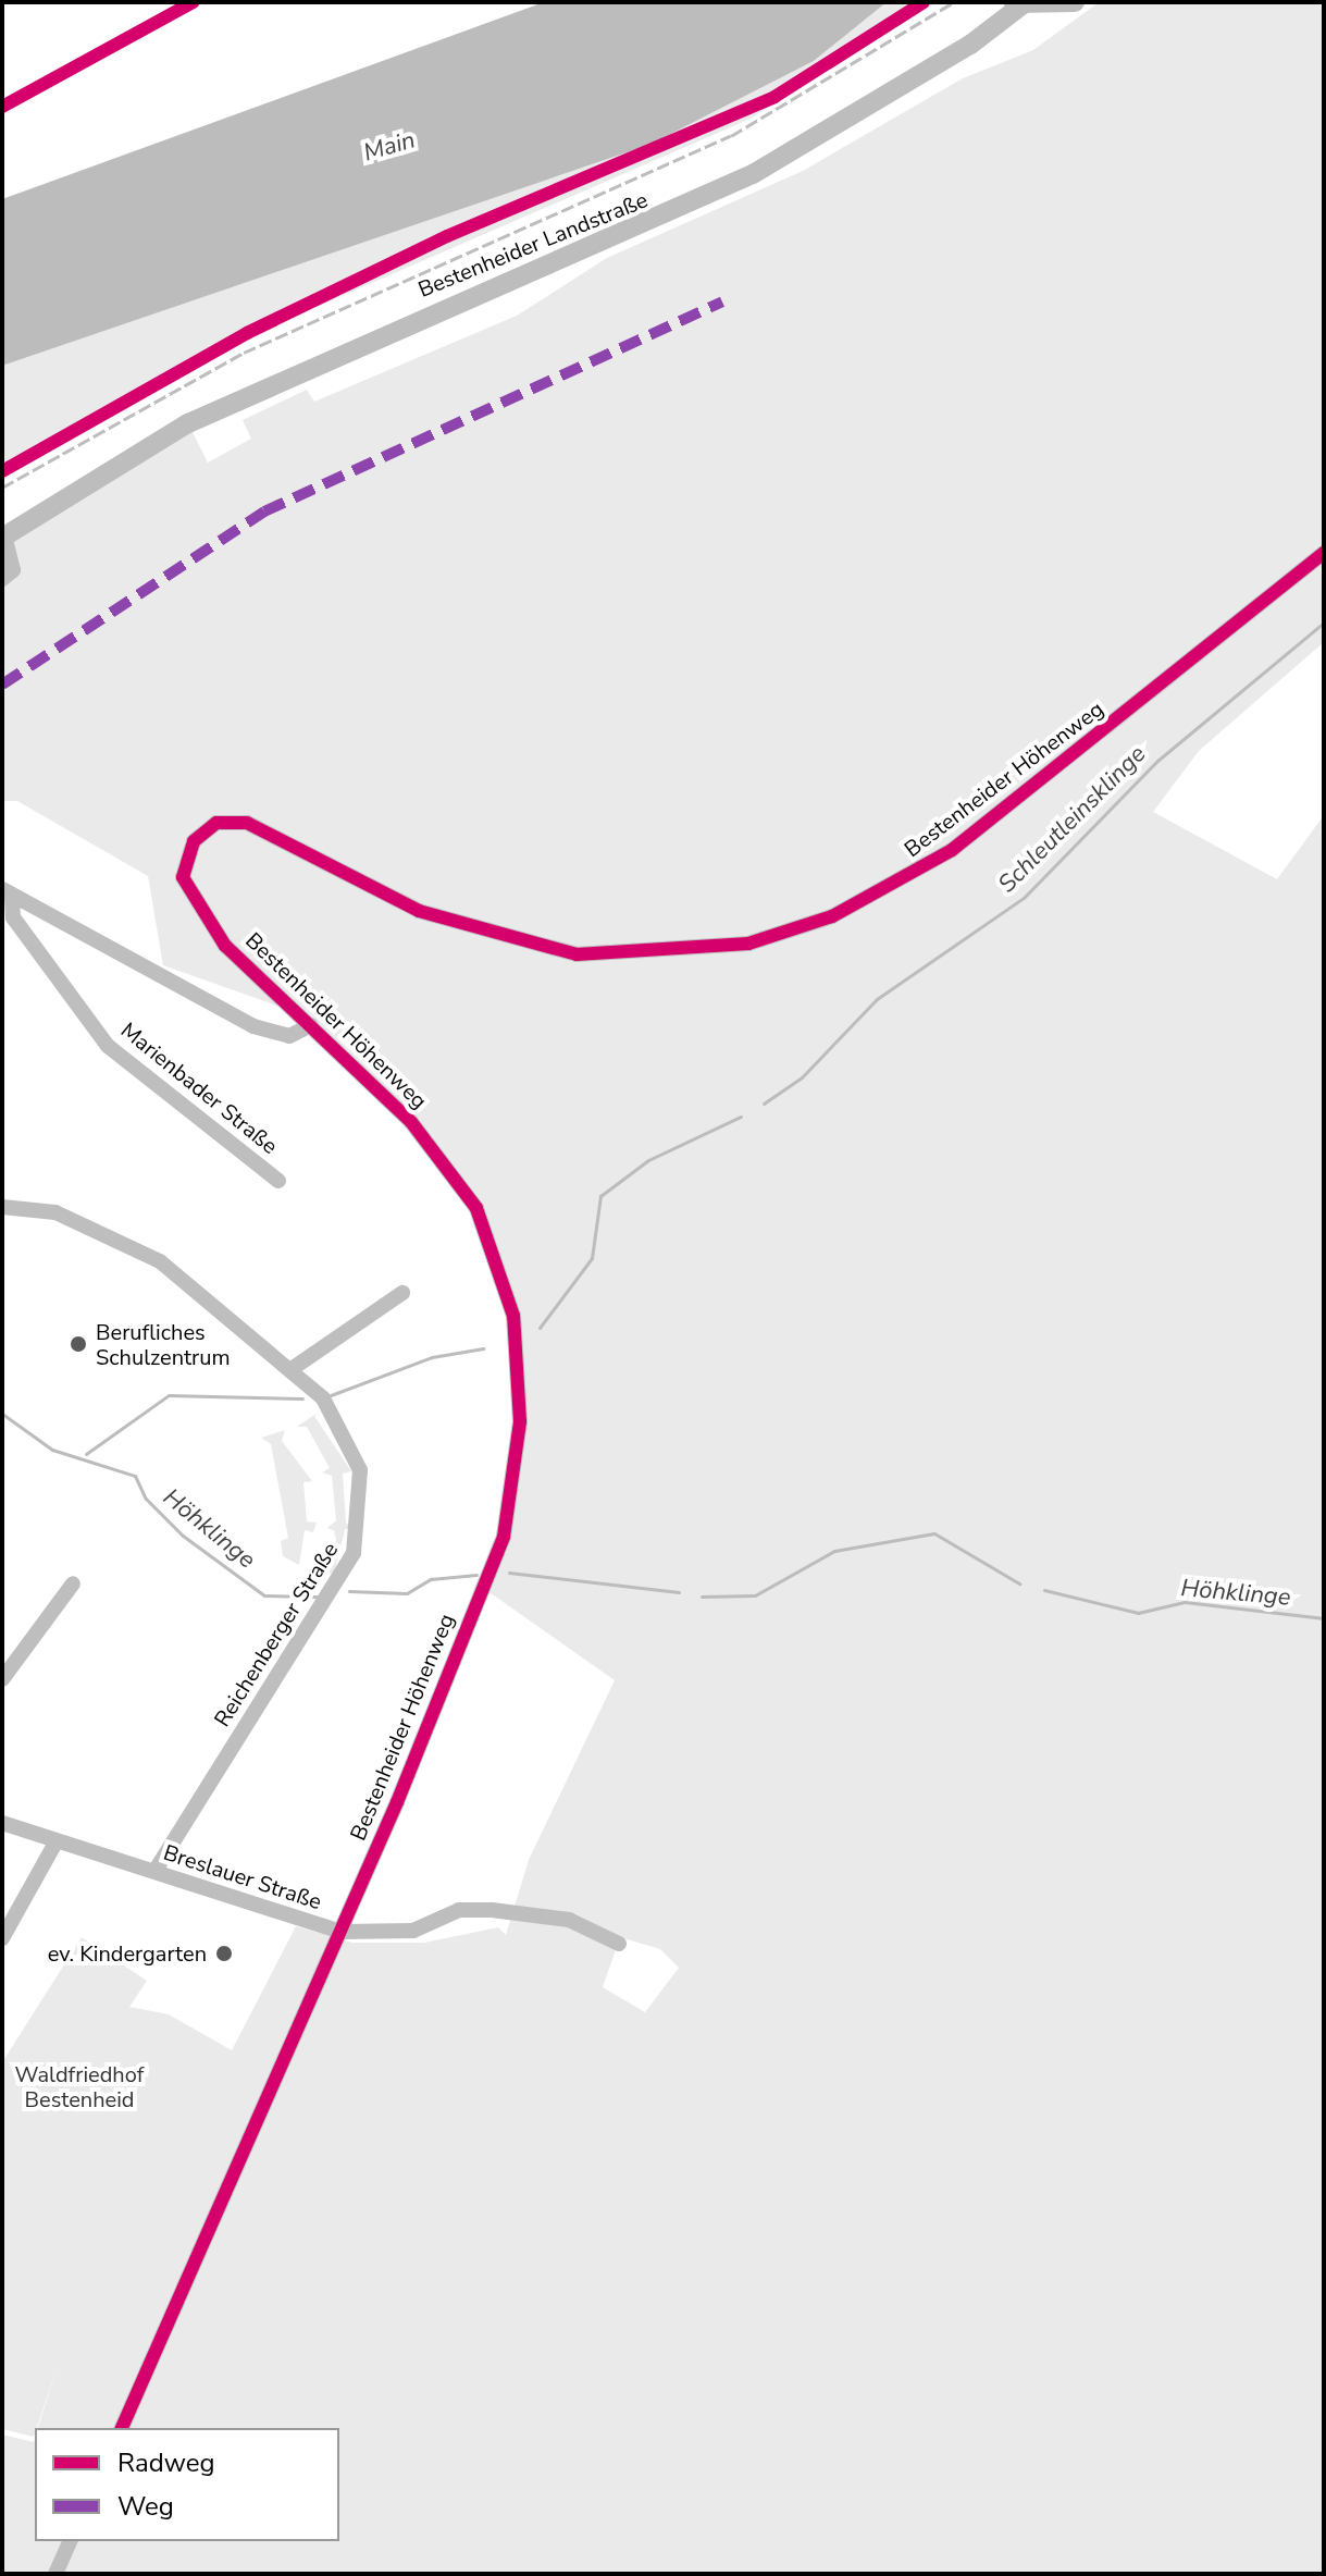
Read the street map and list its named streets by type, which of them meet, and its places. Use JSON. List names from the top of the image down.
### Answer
{
  "streets": {
    "main road": ["Bestenheider Landstraße"],
    "street": [
      "Bestenheider Höhenweg",
      "Marienbader Straße",
      "Reichenberger Straße",
      "Breslauer Straße"
    ]
  },
  "crossings": [
    ["Bestenheider Höhenweg", "Marienbader Straße"],
    ["Bestenheider Höhenweg", "Breslauer Straße"],
    ["Reichenberger Straße", "Breslauer Straße"]
  ],
  "water": ["Main", "Schleutleinsklinge", "Höhklinge"],
  "parks": ["Waldfriedhof Bestenheid"],
  "places": ["Berufliches Schulzentrum", "ev. Kindergarten"],
  "legend": ["Radweg", "Weg"]
}
